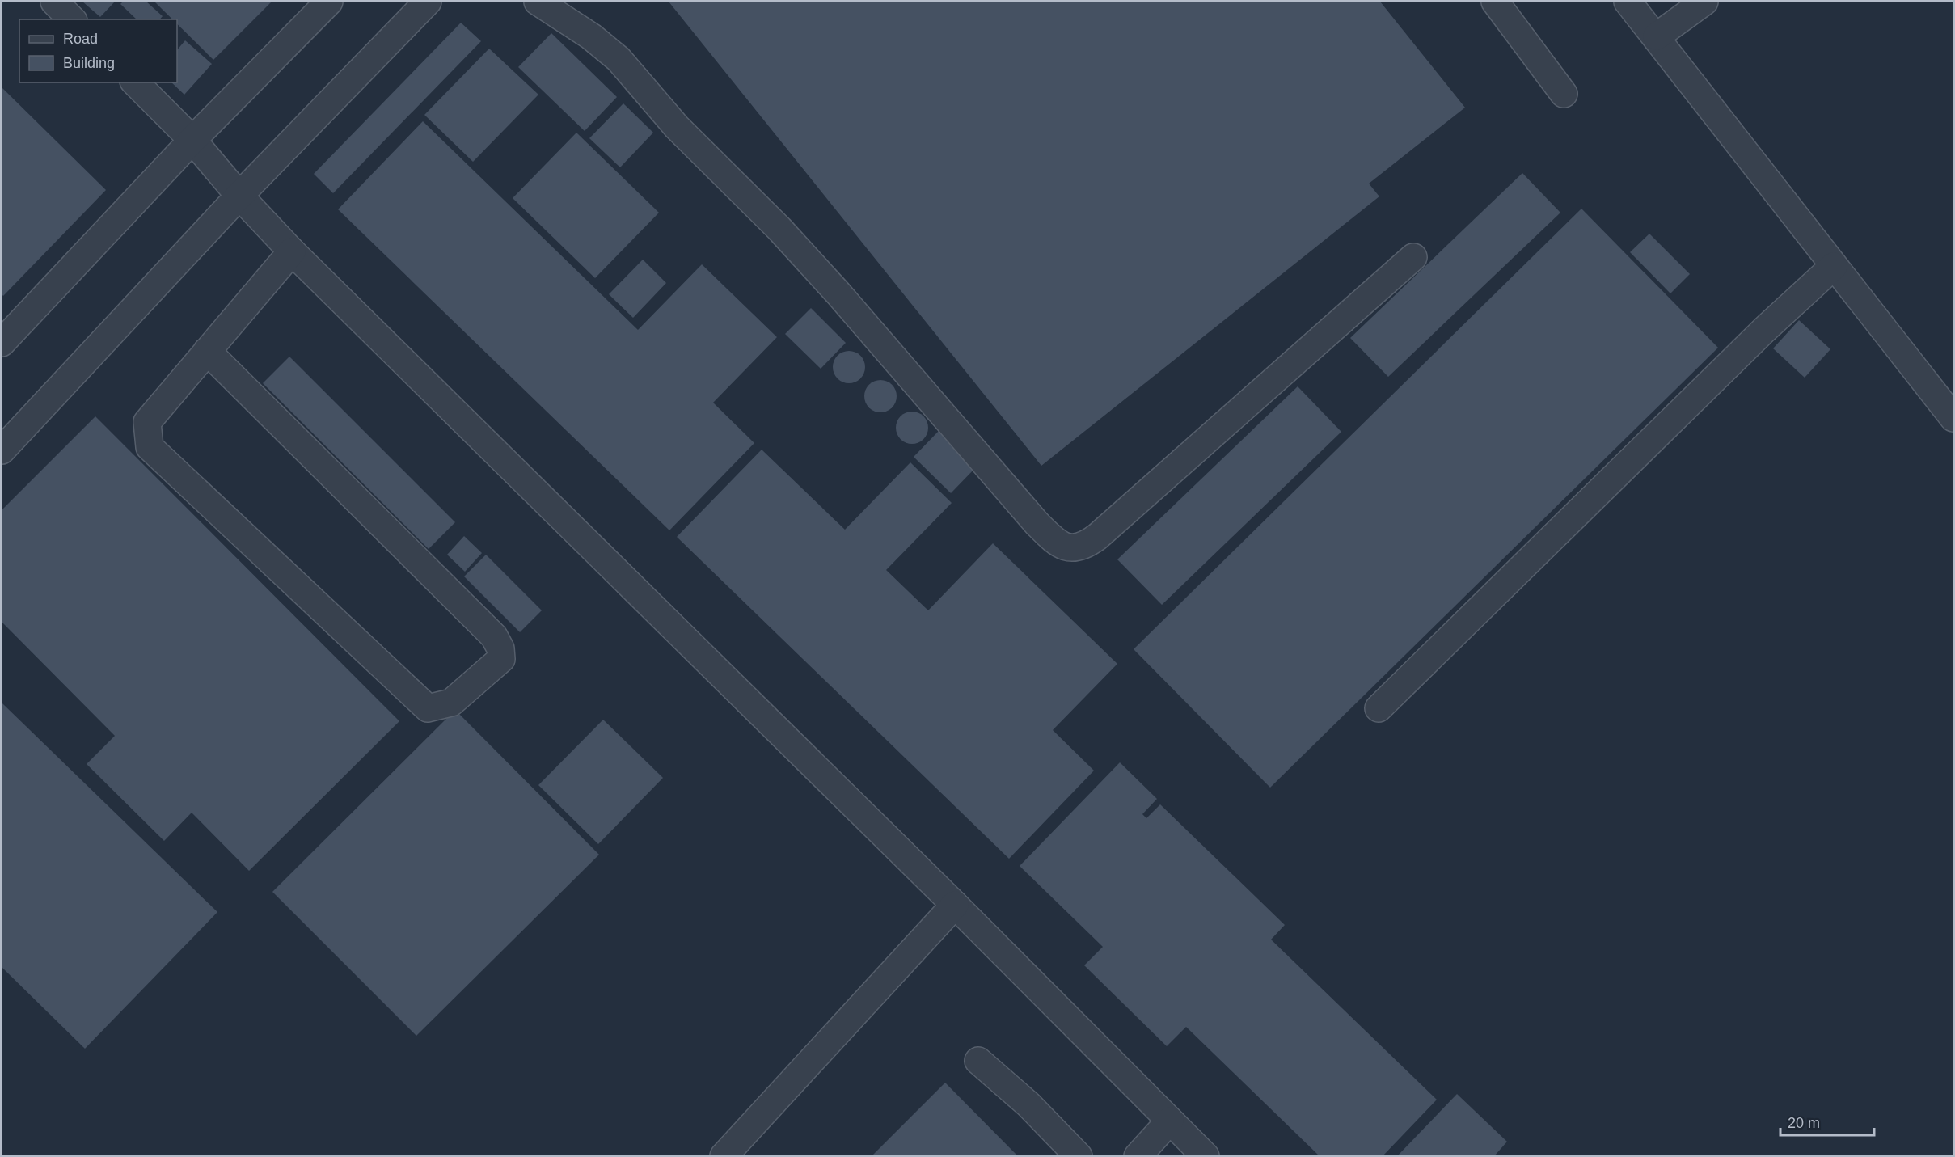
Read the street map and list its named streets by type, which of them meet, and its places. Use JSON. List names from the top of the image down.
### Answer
{
  "legend": ["Road", "Building"],
  "scale_bar": "20 m"
}
